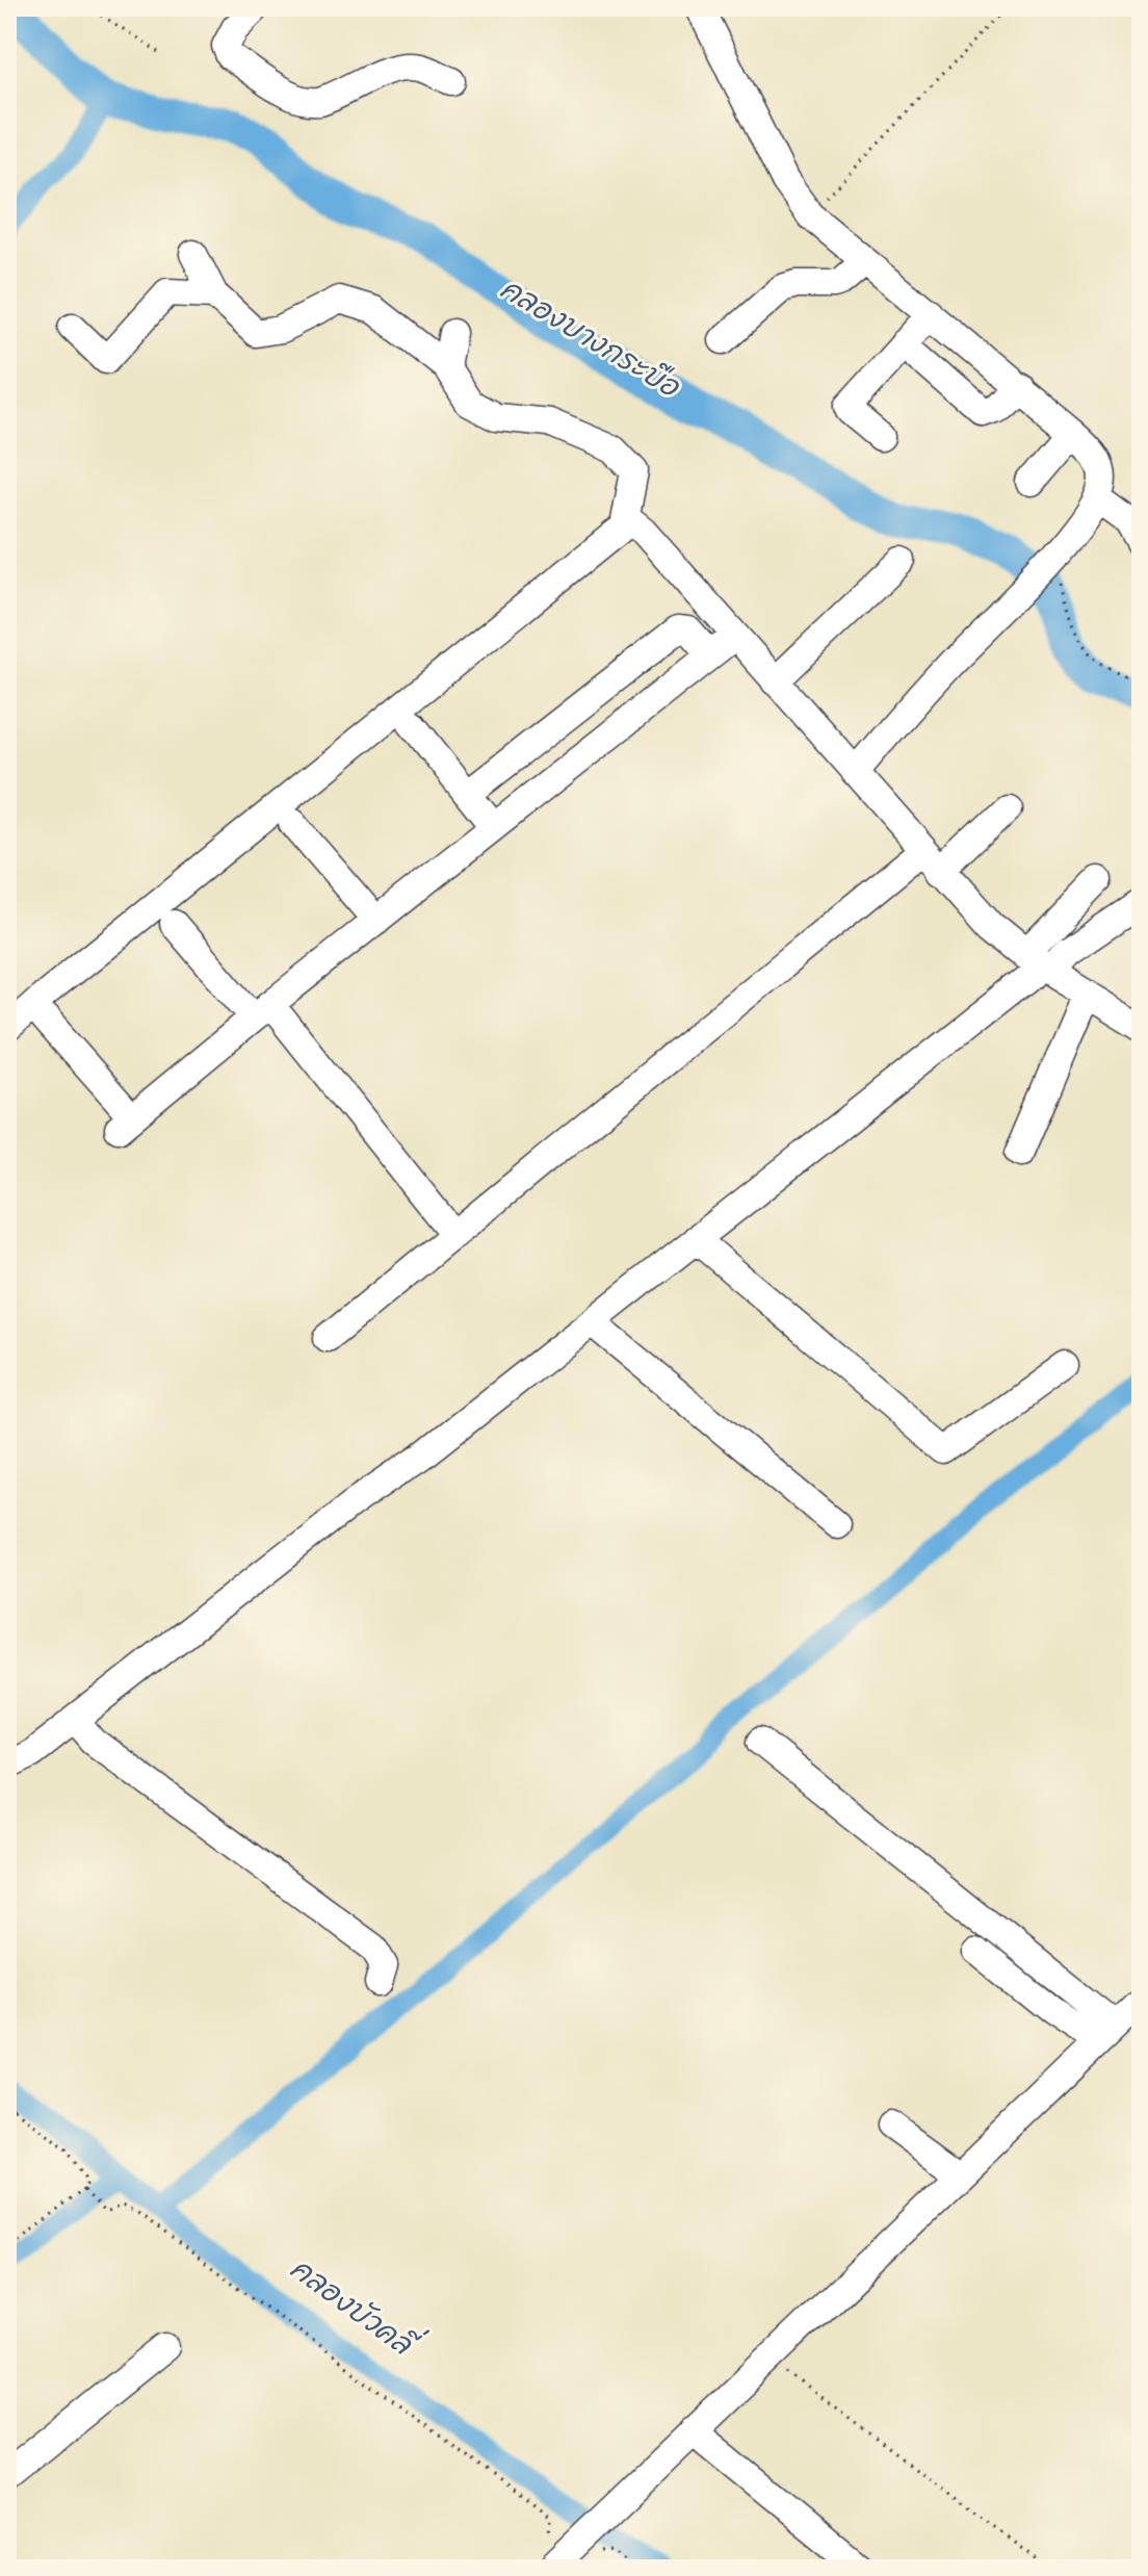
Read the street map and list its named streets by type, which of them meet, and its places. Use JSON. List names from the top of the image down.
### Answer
{
  "water": ["คลองบางกระบือ", "คลองบัวคลี่"]
}
